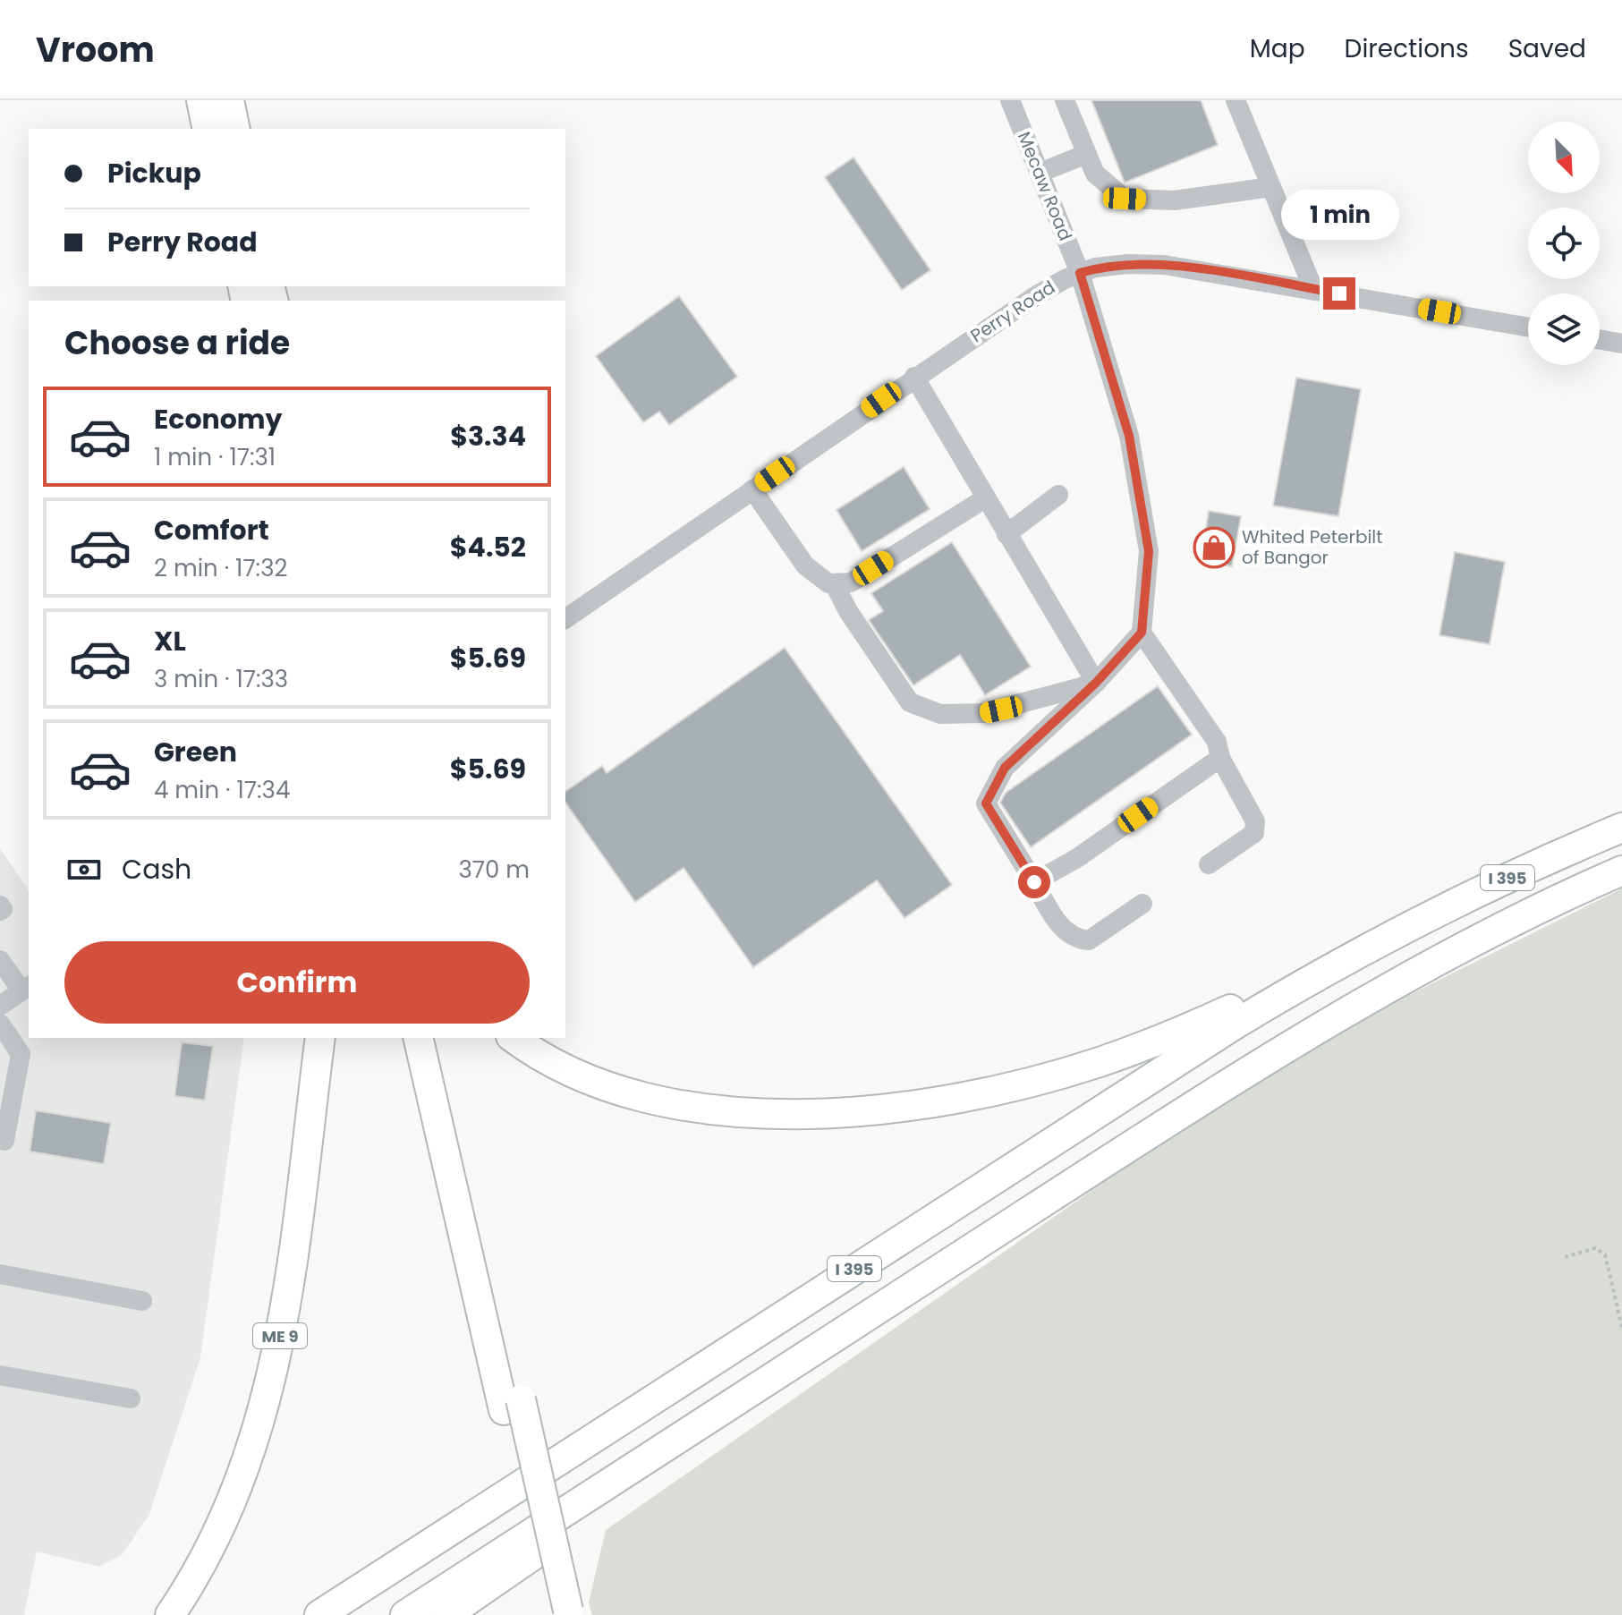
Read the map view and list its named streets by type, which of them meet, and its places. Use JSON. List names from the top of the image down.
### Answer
{
  "streets": {
    "highway": ["I 395", "ME 9"],
    "street": ["Mecaw Road", "Perry Road"]
  },
  "crossings": [
    ["Mecaw Road", "Perry Road"]
  ],
  "places": {
    "shop": ["Whited Peterbilt of Bangor"]
  },
  "north": "bottom right",
  "page": {
    "header": "Vroom",
    "nav": ["Map", "Directions", "Saved"],
    "banner": ["Pickup", "Perry Road"],
    "bubble": "1 min",
    "heading": "Choose a ride",
    "list": [
      {
        "name": "Economy",
        "note": "1 min · 17:31",
        "value": "$3.34"
      },
      {
        "name": "Comfort",
        "note": "2 min · 17:32",
        "value": "$4.52"
      },
      {
        "name": "XL",
        "note": "3 min · 17:33",
        "value": "$5.69"
      },
      {
        "name": "Green",
        "note": "4 min · 17:34",
        "value": "$5.69"
      }
    ],
    "pay": ["Cash", "370 m"],
    "buttons": "Confirm"
  }
}
